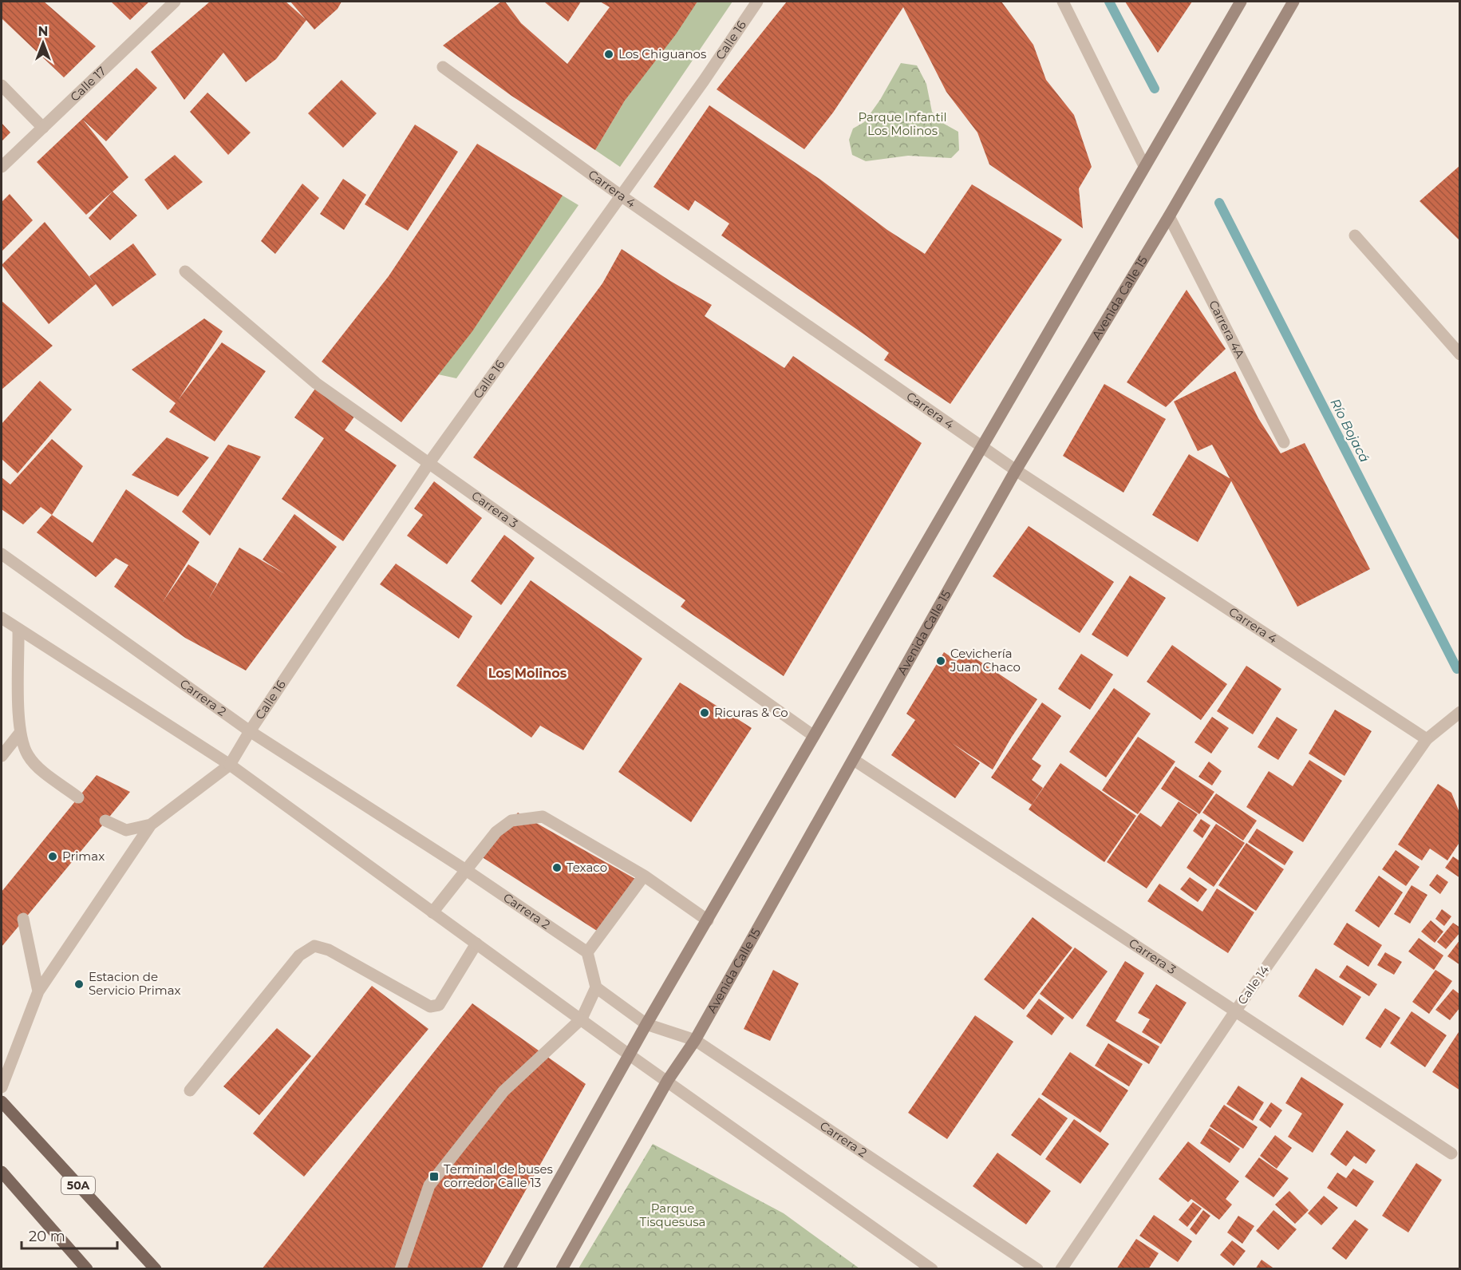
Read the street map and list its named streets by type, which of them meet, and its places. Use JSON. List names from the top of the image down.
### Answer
{
  "streets": {
    "main road": ["Avenida Calle 15", "50A"],
    "street": [
      "Calle 16",
      "Calle 17",
      "Carrera 4",
      "Carrera 4A",
      "Carrera 3",
      "Carrera 2",
      "Calle 14"
    ]
  },
  "crossings": [
    ["Calle 16", "Carrera 4"],
    ["Calle 16", "Carrera 3"],
    ["Calle 16", "Carrera 2"],
    ["Carrera 4", "Avenida Calle 15"],
    ["Carrera 4", "Calle 14"],
    ["Avenida Calle 15", "Carrera 4A"],
    ["Avenida Calle 15", "Carrera 3"],
    ["Avenida Calle 15", "Carrera 2"],
    ["Carrera 3", "Calle 14"]
  ],
  "districts": ["Los Molinos"],
  "water": ["Río Bojacá"],
  "parks": ["Parque Infantil Los Molinos", "Parque Tisquesusa"],
  "places": {
    "other": [
      "Los Chiguanos",
      "Cevichería Juan Chaco",
      "Ricuras & Co",
      "Primax",
      "Texaco",
      "Estacion de Servicio Primax"
    ],
    "transit": ["Terminal de buses corredor Calle 13"]
  },
  "scale_bar": "20 m",
  "north": "top"
}
